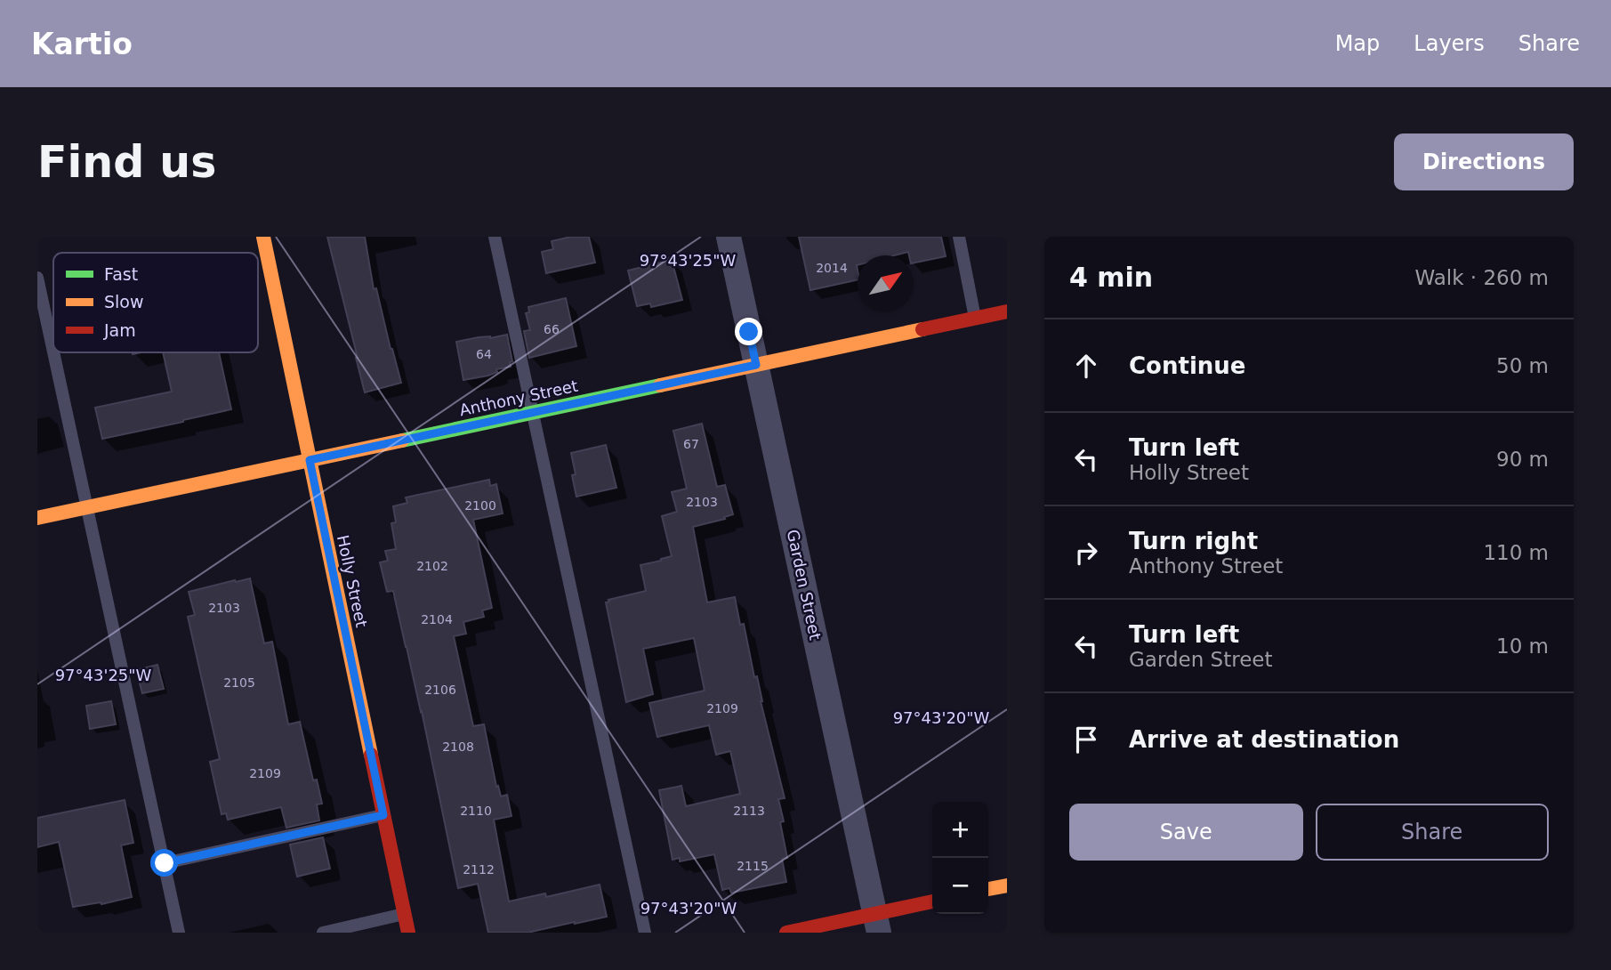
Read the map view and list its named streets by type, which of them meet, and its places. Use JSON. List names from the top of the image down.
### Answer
{
  "streets": {
    "street": ["Anthony Street", "Holly Street", "Garden Street"]
  },
  "crossings": [
    ["Anthony Street", "Holly Street"],
    ["Anthony Street", "Garden Street"]
  ],
  "house_numbers": [
    "2014",
    "66",
    "64",
    "67",
    "2103",
    "2100",
    "2102",
    "2103",
    "2104",
    "2105",
    "2106",
    "2109",
    "2108",
    "2109",
    "2110",
    "2113",
    "2115",
    "2112"
  ],
  "legend": ["Fast", "Slow", "Jam"],
  "north": "top right",
  "page": {
    "header": "Kartio",
    "nav": ["Map", "Layers", "Share"],
    "buttons": [
      "Directions",
      ["Save", "Share"]
    ],
    "title": "Find us",
    "heading": ["4 min", "Walk · 260 m"],
    "list": [
      ["Continue", "50 m"],
      ["Turn left", "Holly Street", "90 m"],
      ["Turn right", "Anthony Street", "110 m"],
      ["Turn left", "Garden Street", "10 m"],
      "Arrive at destination"
    ],
    "map_buttons": ["+", "−"]
  },
  "coordinates": ["97°43'25\"W", "97°43'20\"W"]
}
